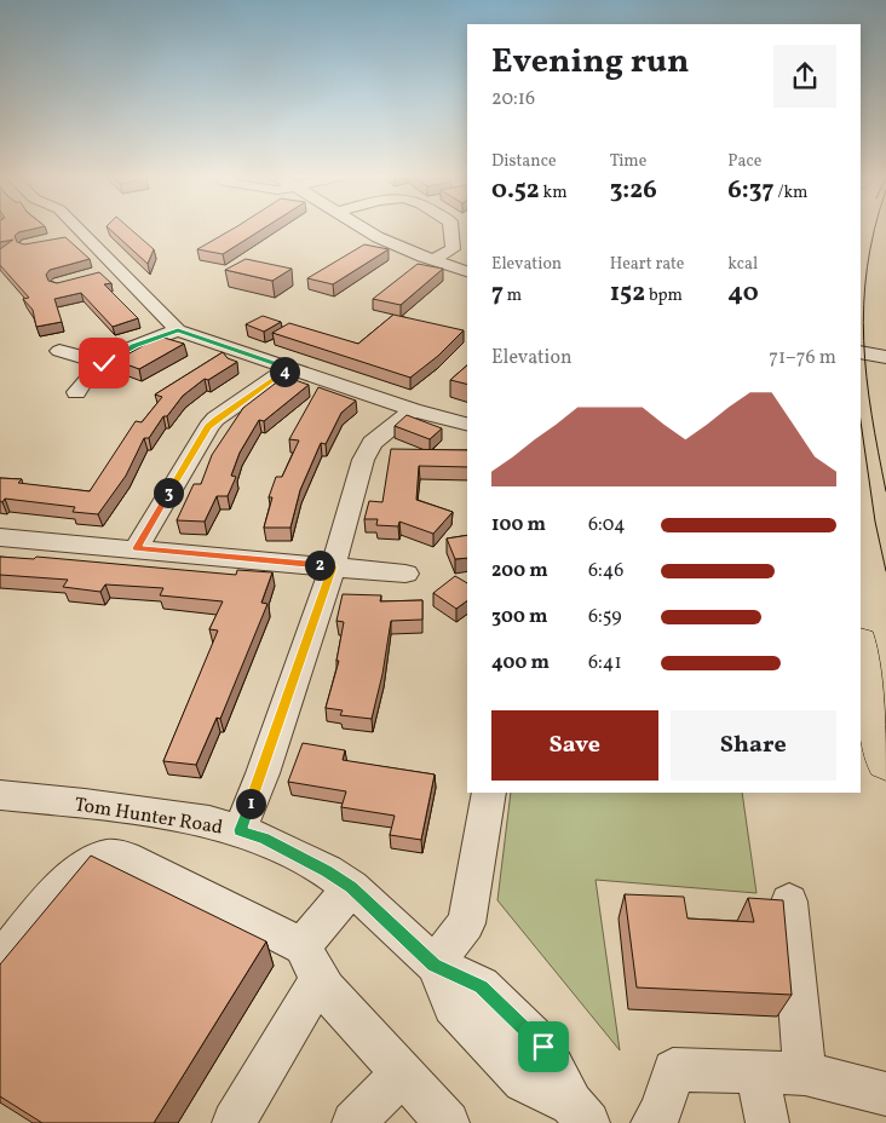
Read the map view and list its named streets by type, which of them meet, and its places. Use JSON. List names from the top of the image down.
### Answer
{
  "streets": {
    "street": ["Tom Hunter Road"]
  },
  "page": {
    "heading": ["Evening run", "20:16"],
    "stats": [
      ["Distance", "0.52 km"],
      ["Time", "3:26"],
      ["Pace", "6:37 /km"],
      ["Elevation", "7 m"],
      ["Heart rate", "152 bpm"],
      ["kcal", "40"]
    ],
    "chart": ["Elevation", "71–76 m"],
    "pins": [
      "4",
      "3",
      "2",
      "1"
    ],
    "list": [
      {
        "name": "100 m",
        "note": "6:04"
      },
      {
        "name": "200 m",
        "note": "6:46"
      },
      {
        "name": "300 m",
        "note": "6:59"
      },
      {
        "name": "400 m",
        "note": "6:41"
      }
    ],
    "buttons": ["Save", "Share"]
  }
}
